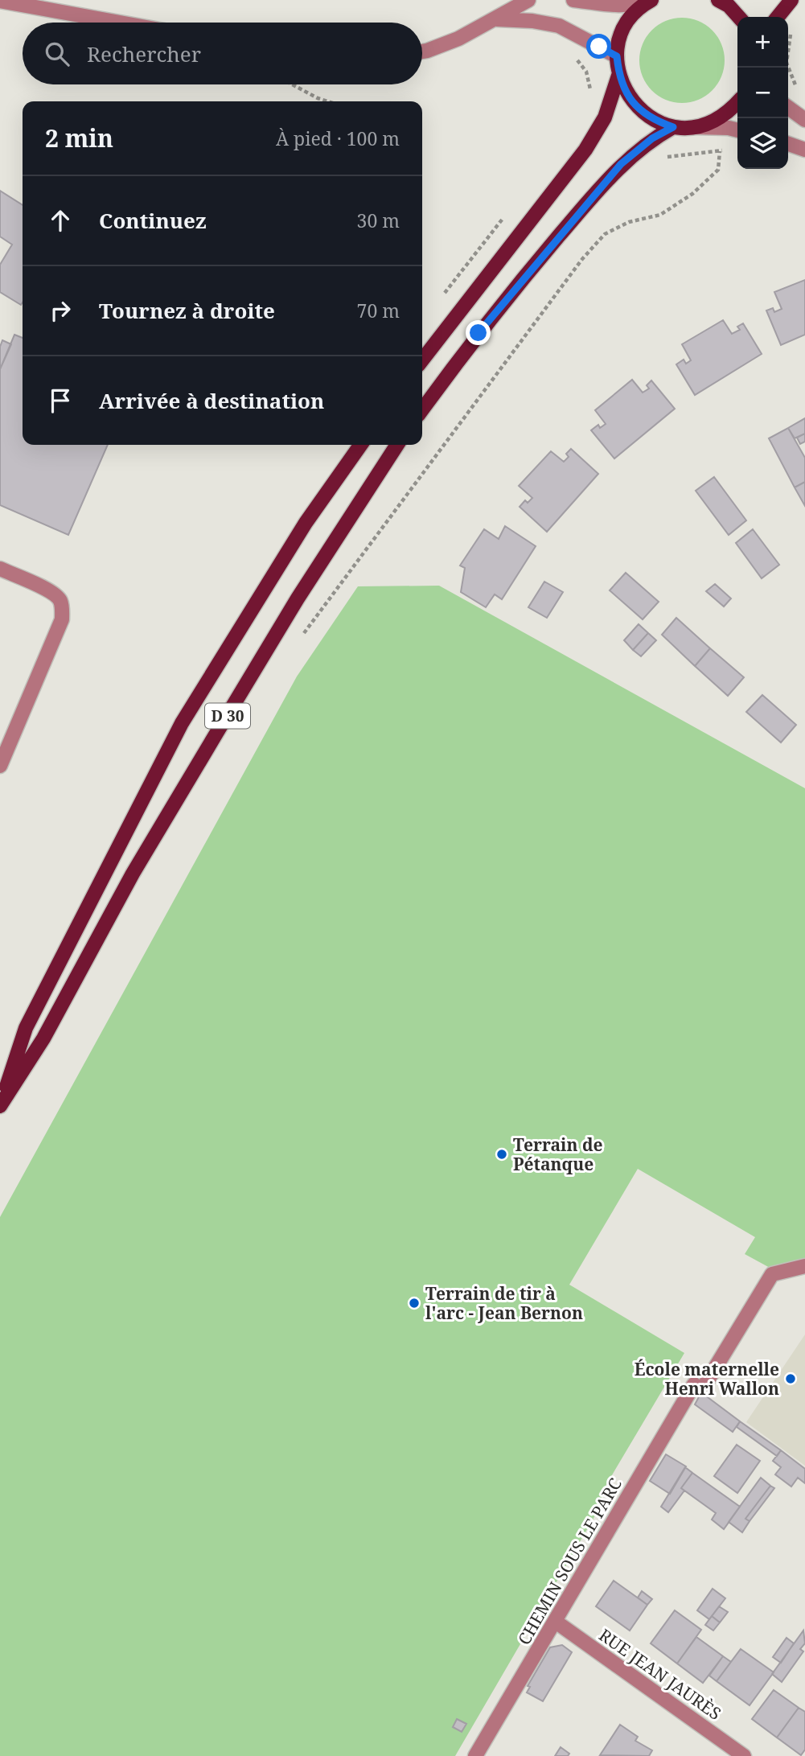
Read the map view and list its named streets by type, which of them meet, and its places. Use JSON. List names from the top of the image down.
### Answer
{
  "streets": {
    "main road": ["D 30"],
    "street": ["CHEMIN SOUS LE PARC", "RUE JEAN JAURÈS"]
  },
  "crossings": [
    ["CHEMIN SOUS LE PARC", "RUE JEAN JAURÈS"]
  ],
  "places": ["Terrain de Pétanque", "Terrain de tir à l'arc - Jean Bernon", "École maternelle Henri Wallon"],
  "page": {
    "map_buttons": ["+", "−"],
    "search": "Rechercher",
    "heading": ["2 min", "À pied · 100 m"],
    "list": [
      ["Continuez", "30 m"],
      ["Tournez à droite", "70 m"],
      "Arrivée à destination"
    ]
  }
}
